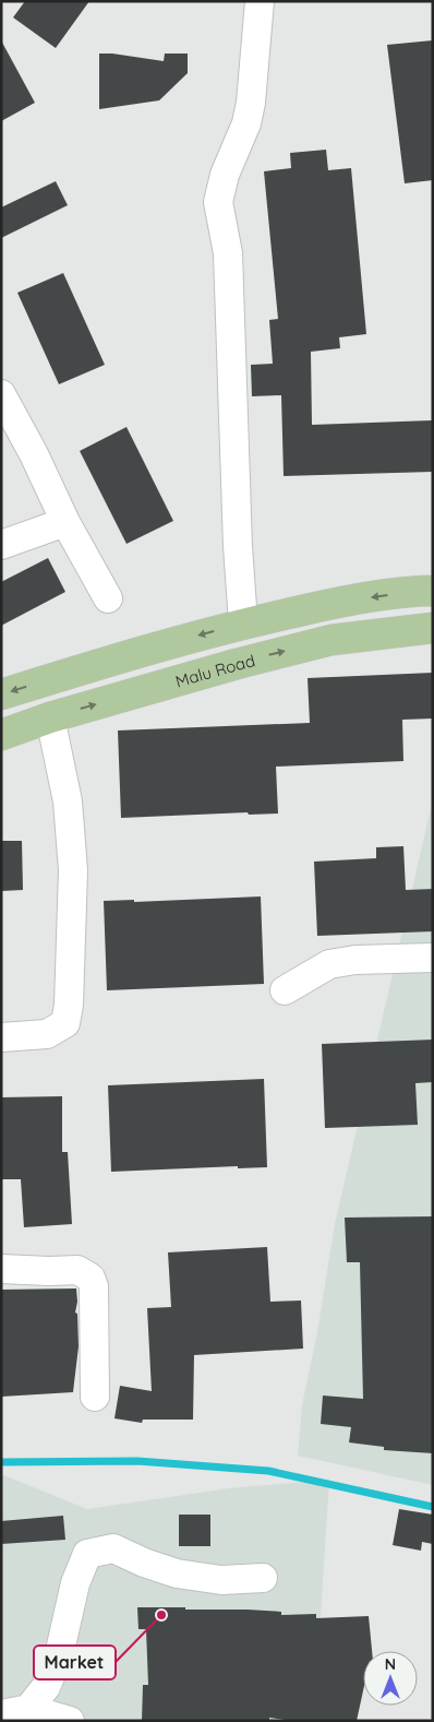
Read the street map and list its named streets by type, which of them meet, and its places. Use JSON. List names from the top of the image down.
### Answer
{
  "streets": {
    "main road": ["Malu Road"]
  },
  "places": ["Market"],
  "north": "top"
}
